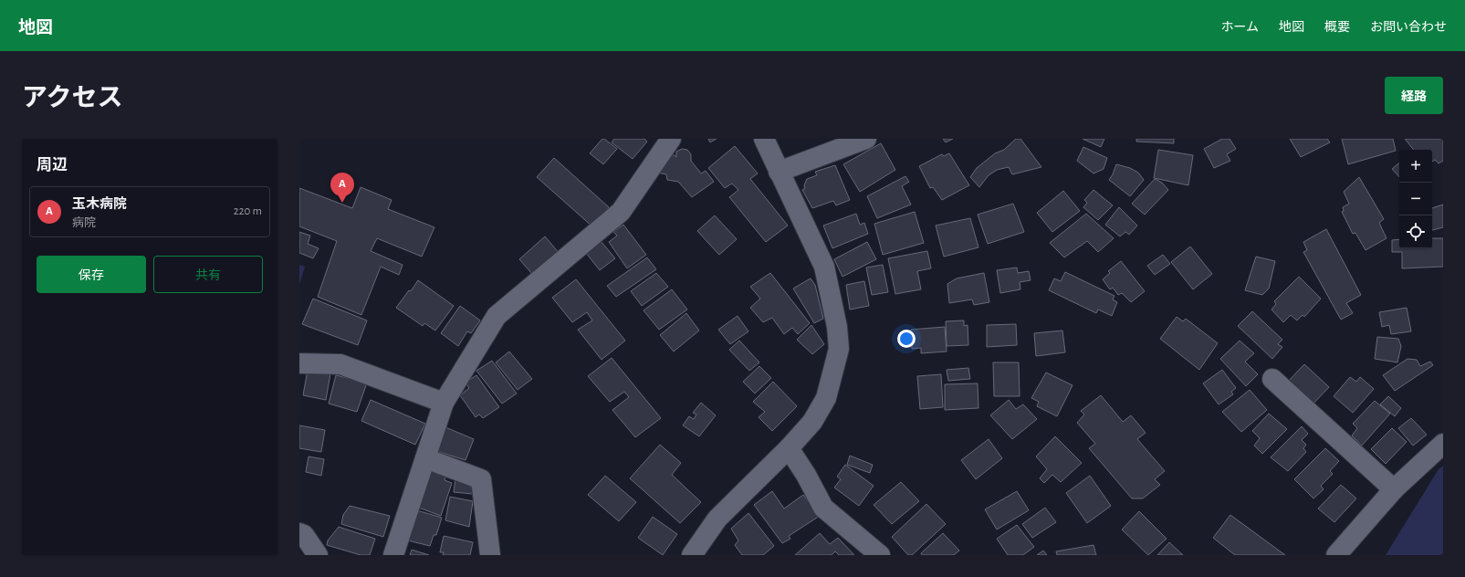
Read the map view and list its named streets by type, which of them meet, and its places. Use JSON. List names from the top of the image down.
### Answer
{
  "page": {
    "header": "地図",
    "nav": [
      "ホーム",
      "地図",
      "概要",
      "お問い合わせ"
    ],
    "title": "アクセス",
    "buttons": [
      "経路",
      ["保存", "共有"]
    ],
    "heading": "周辺",
    "map_buttons": ["+", "−"],
    "pins": "A",
    "list": [
      {
        "mark": "A",
        "name": "玉木病院",
        "note": "病院",
        "value": "220 m"
      }
    ]
  }
}
